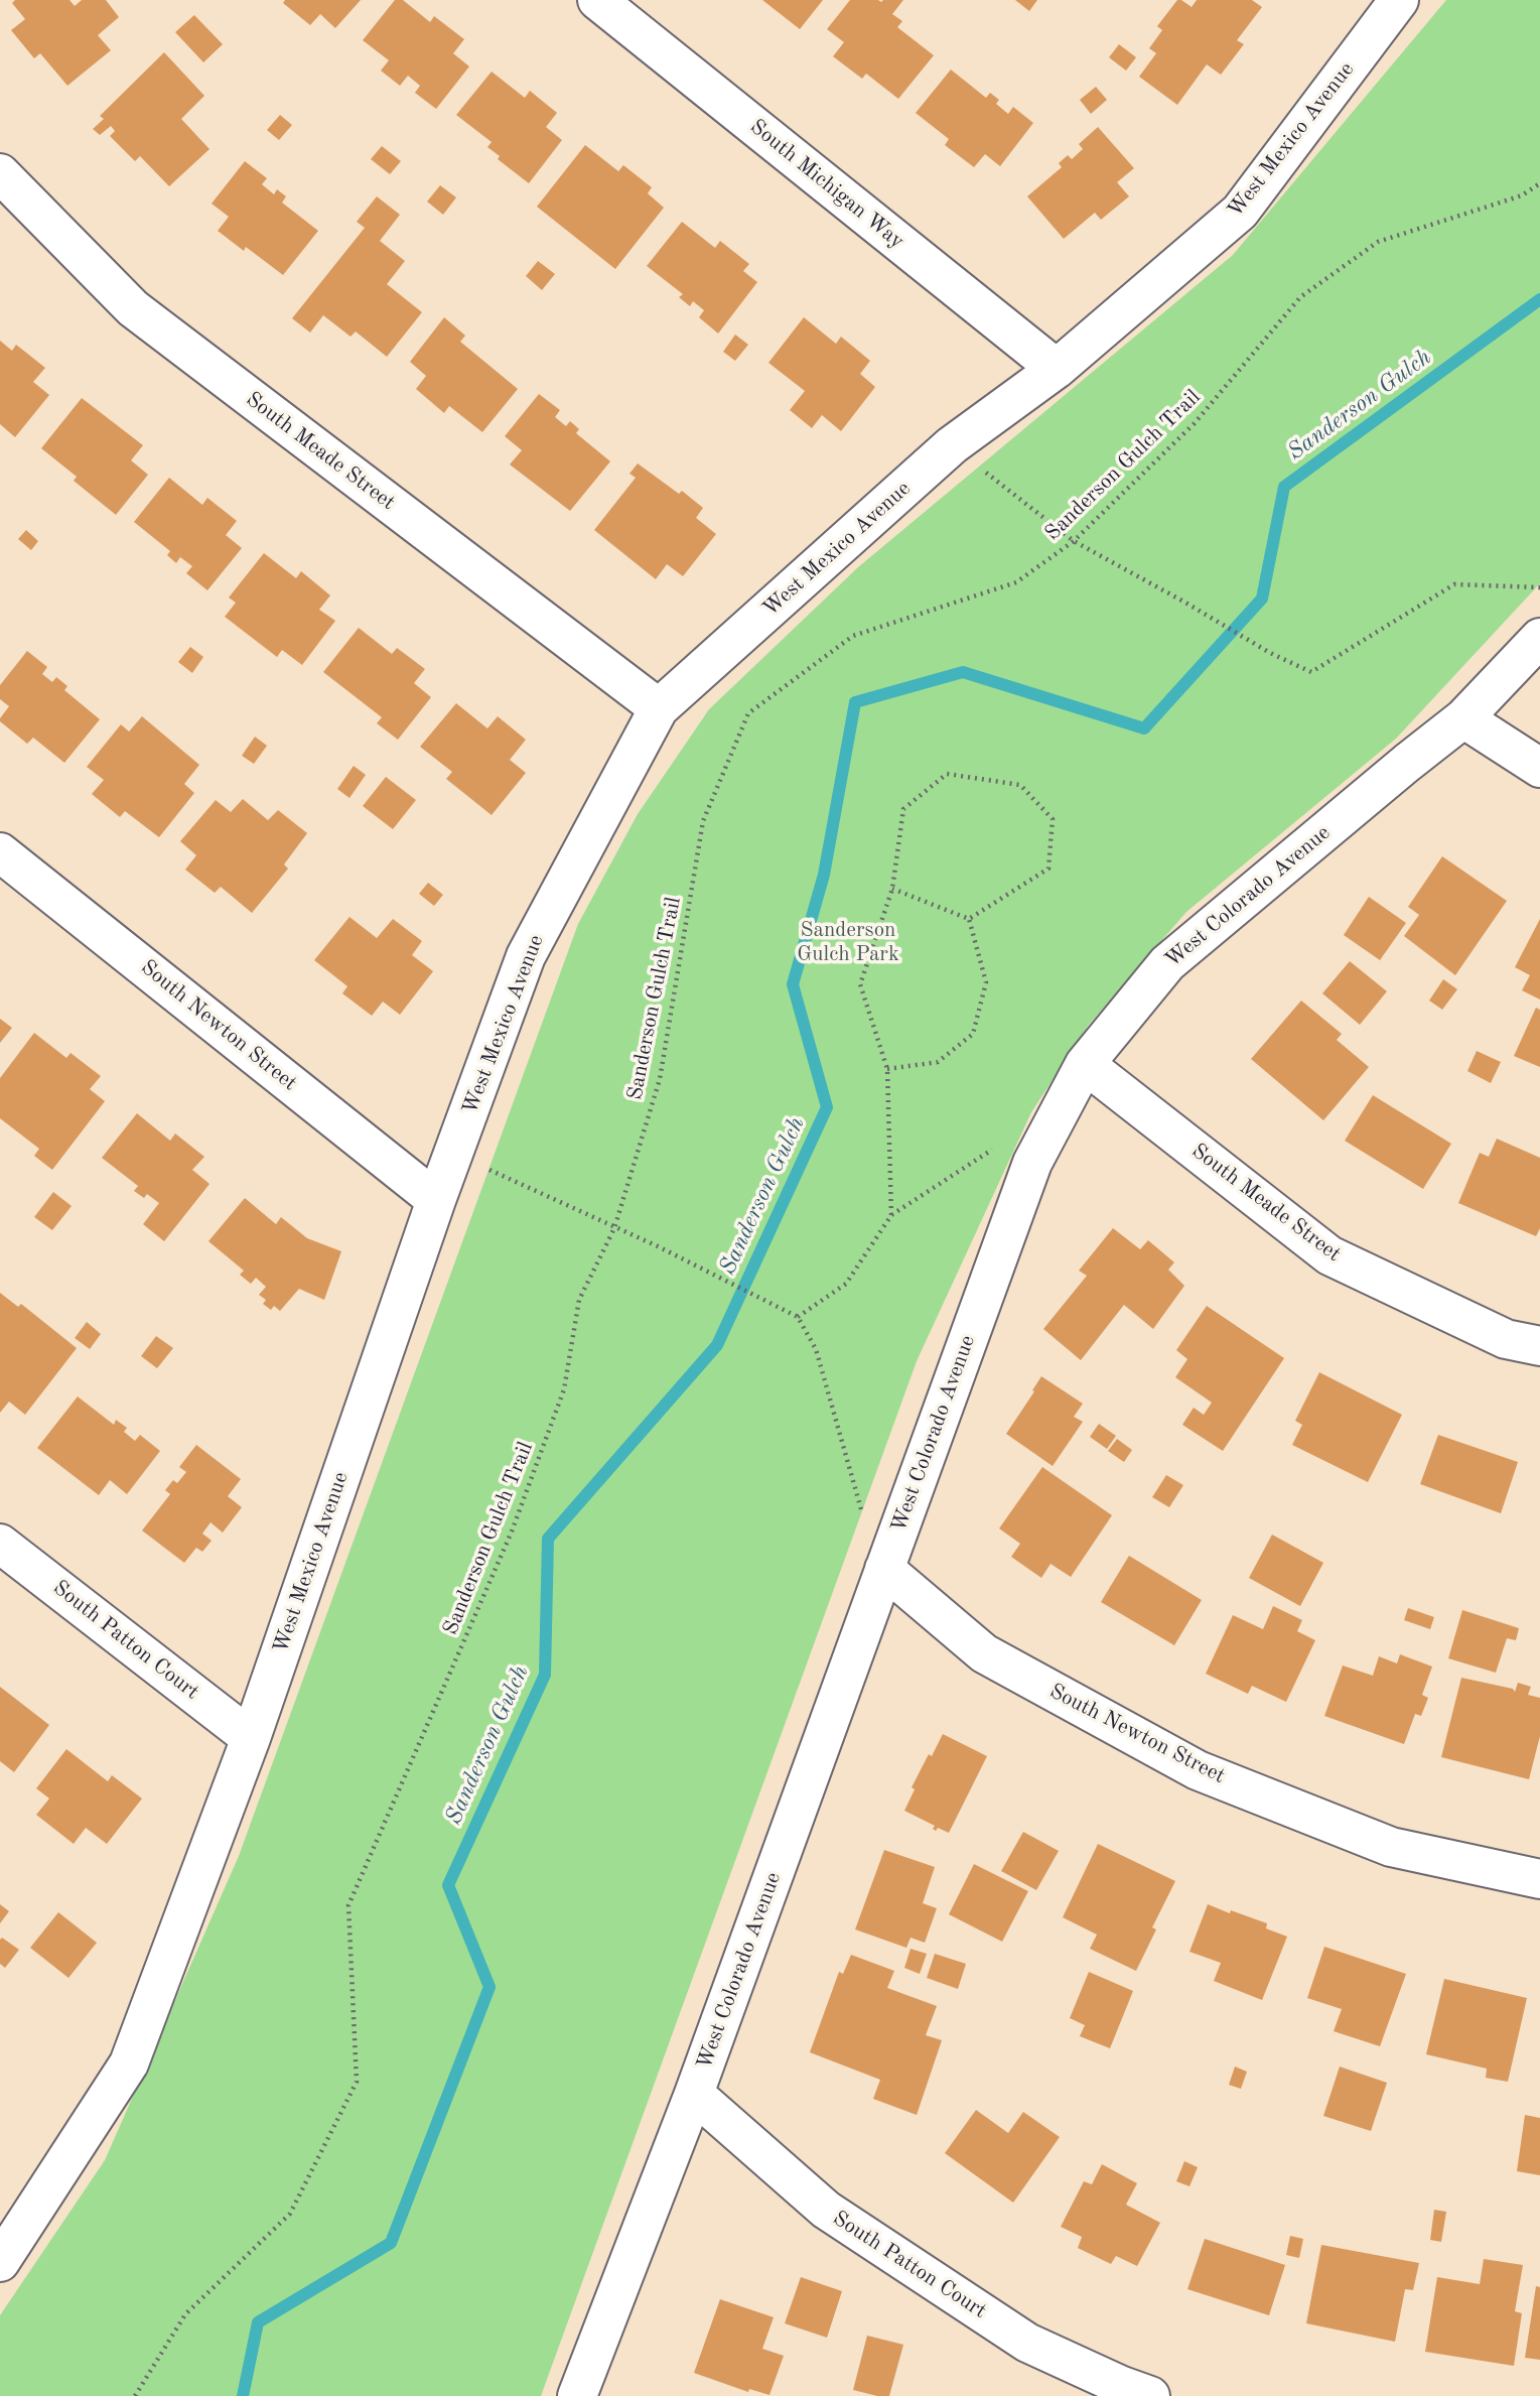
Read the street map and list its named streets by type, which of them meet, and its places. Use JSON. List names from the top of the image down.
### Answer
{
  "streets": {
    "street": [
      "West Mexico Avenue",
      "South Michigan Way",
      "South Meade Street",
      "West Colorado Avenue",
      "South Newton Street",
      "South Patton Court"
    ],
    "path": ["Sanderson Gulch Trail"]
  },
  "crossings": [
    ["West Mexico Avenue", "South Michigan Way"],
    ["West Mexico Avenue", "South Meade Street"],
    ["West Mexico Avenue", "South Newton Street"],
    ["West Mexico Avenue", "South Patton Court"],
    ["South Meade Street", "West Colorado Avenue"],
    ["West Colorado Avenue", "South Newton Street"],
    ["West Colorado Avenue", "South Patton Court"]
  ],
  "water": ["Sanderson Gulch"],
  "parks": ["Sanderson Gulch Park"]
}
